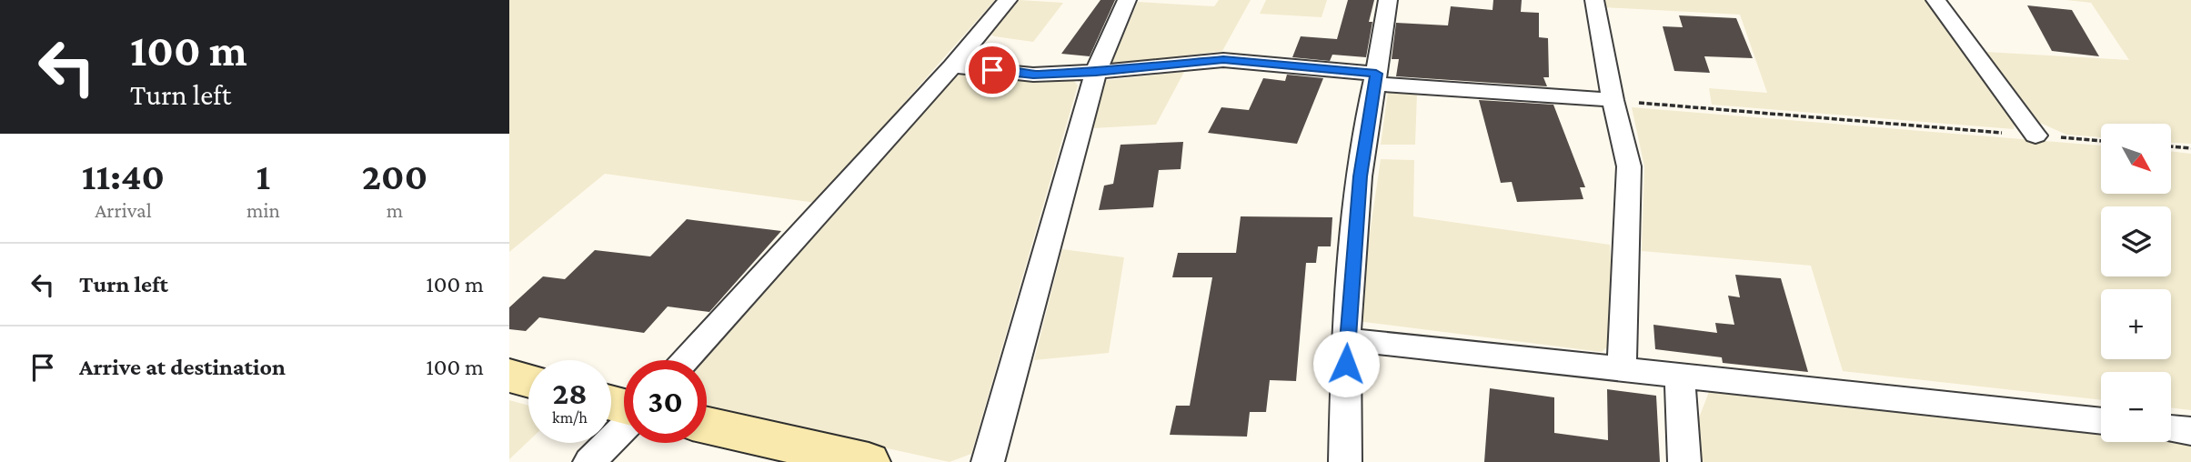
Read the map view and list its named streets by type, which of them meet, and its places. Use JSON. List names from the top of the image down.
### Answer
{
  "north": "bottom right",
  "page": {
    "turn": ["100 m", "Turn left"],
    "map_buttons": ["+", "−"],
    "eta": [
      "11:40",
      "Arrival",
      "1",
      "min",
      "200",
      "m"
    ],
    "list": [
      {
        "name": "Turn left",
        "value": "100 m"
      },
      {
        "name": "Arrive at destination",
        "value": "100 m"
      }
    ],
    "speed": "28 km/h",
    "limit": "30"
  }
}
